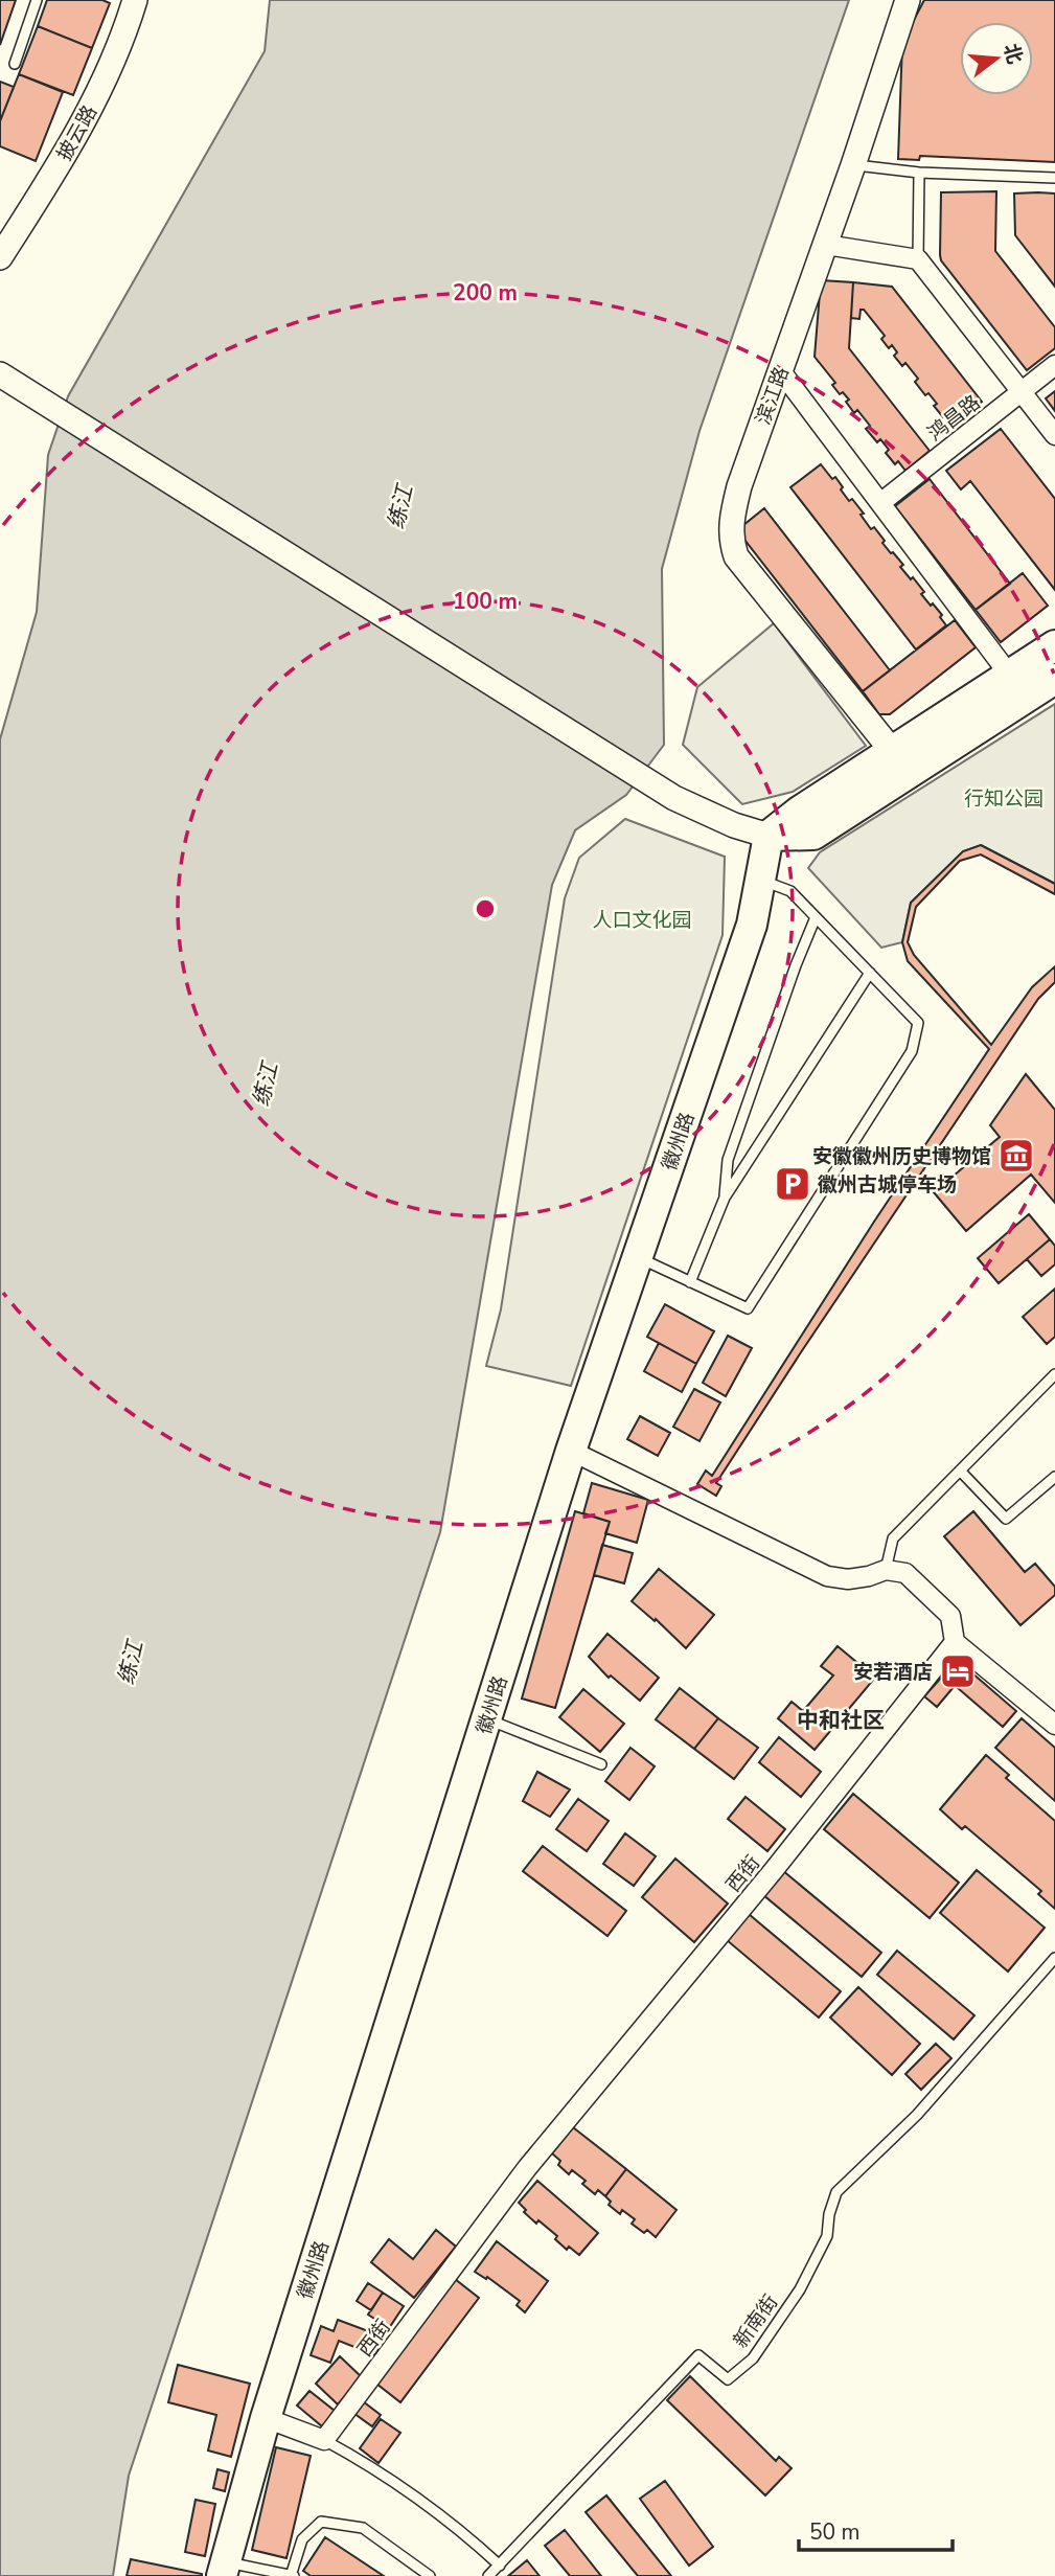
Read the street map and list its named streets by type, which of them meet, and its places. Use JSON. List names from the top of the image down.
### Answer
{
  "streets": {
    "main road": ["徽州路"],
    "street": [
      "披云路",
      "滨江路",
      "鸿昌路",
      "西街"
    ],
    "lane": ["新南街"]
  },
  "districts": ["中和社区"],
  "water": ["练江"],
  "parks": ["行知公园", "人口文化园"],
  "places": {
    "museum": ["安徽徽州历史博物馆"],
    "parking": ["徽州古城停车场"],
    "hotel": ["安若酒店"]
  },
  "scale_bar": "50 m",
  "north": "right",
  "rings": ["200 m", "100 m"]
}
